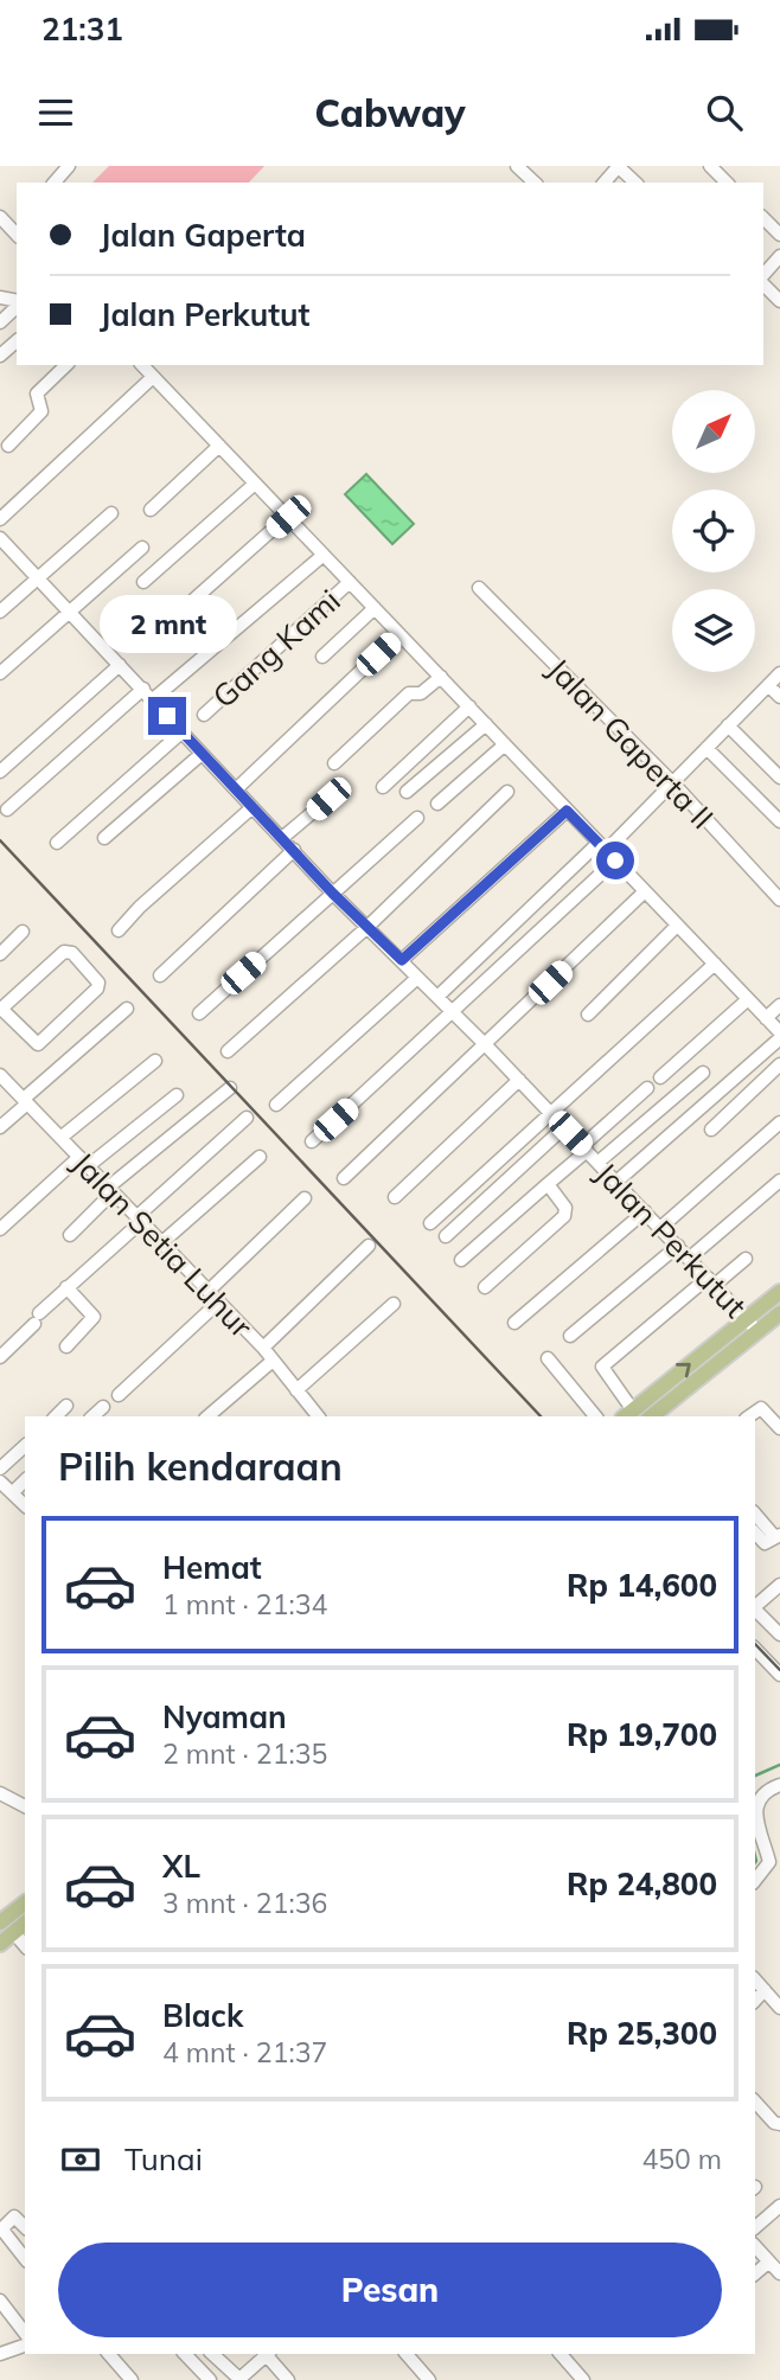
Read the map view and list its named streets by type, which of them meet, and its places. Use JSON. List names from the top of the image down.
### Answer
{
  "streets": {
    "street": [
      "Gang Kami",
      "Jalan Gaperta II",
      "Jalan Perkutut",
      "Jalan Setia Luhur"
    ]
  },
  "north": "top right",
  "page": {
    "status": "21:31",
    "header": "Cabway",
    "banner": ["Jalan Gaperta", "Jalan Perkutut"],
    "bubble": "2 mnt",
    "heading": "Pilih kendaraan",
    "list": [
      {
        "name": "Hemat",
        "note": "1 mnt · 21:34",
        "value": "Rp 14,600"
      },
      {
        "name": "Nyaman",
        "note": "2 mnt · 21:35",
        "value": "Rp 19,700"
      },
      {
        "name": "XL",
        "note": "3 mnt · 21:36",
        "value": "Rp 24,800"
      },
      {
        "name": "Black",
        "note": "4 mnt · 21:37",
        "value": "Rp 25,300"
      }
    ],
    "pay": ["Tunai", "450 m"],
    "buttons": "Pesan"
  }
}
